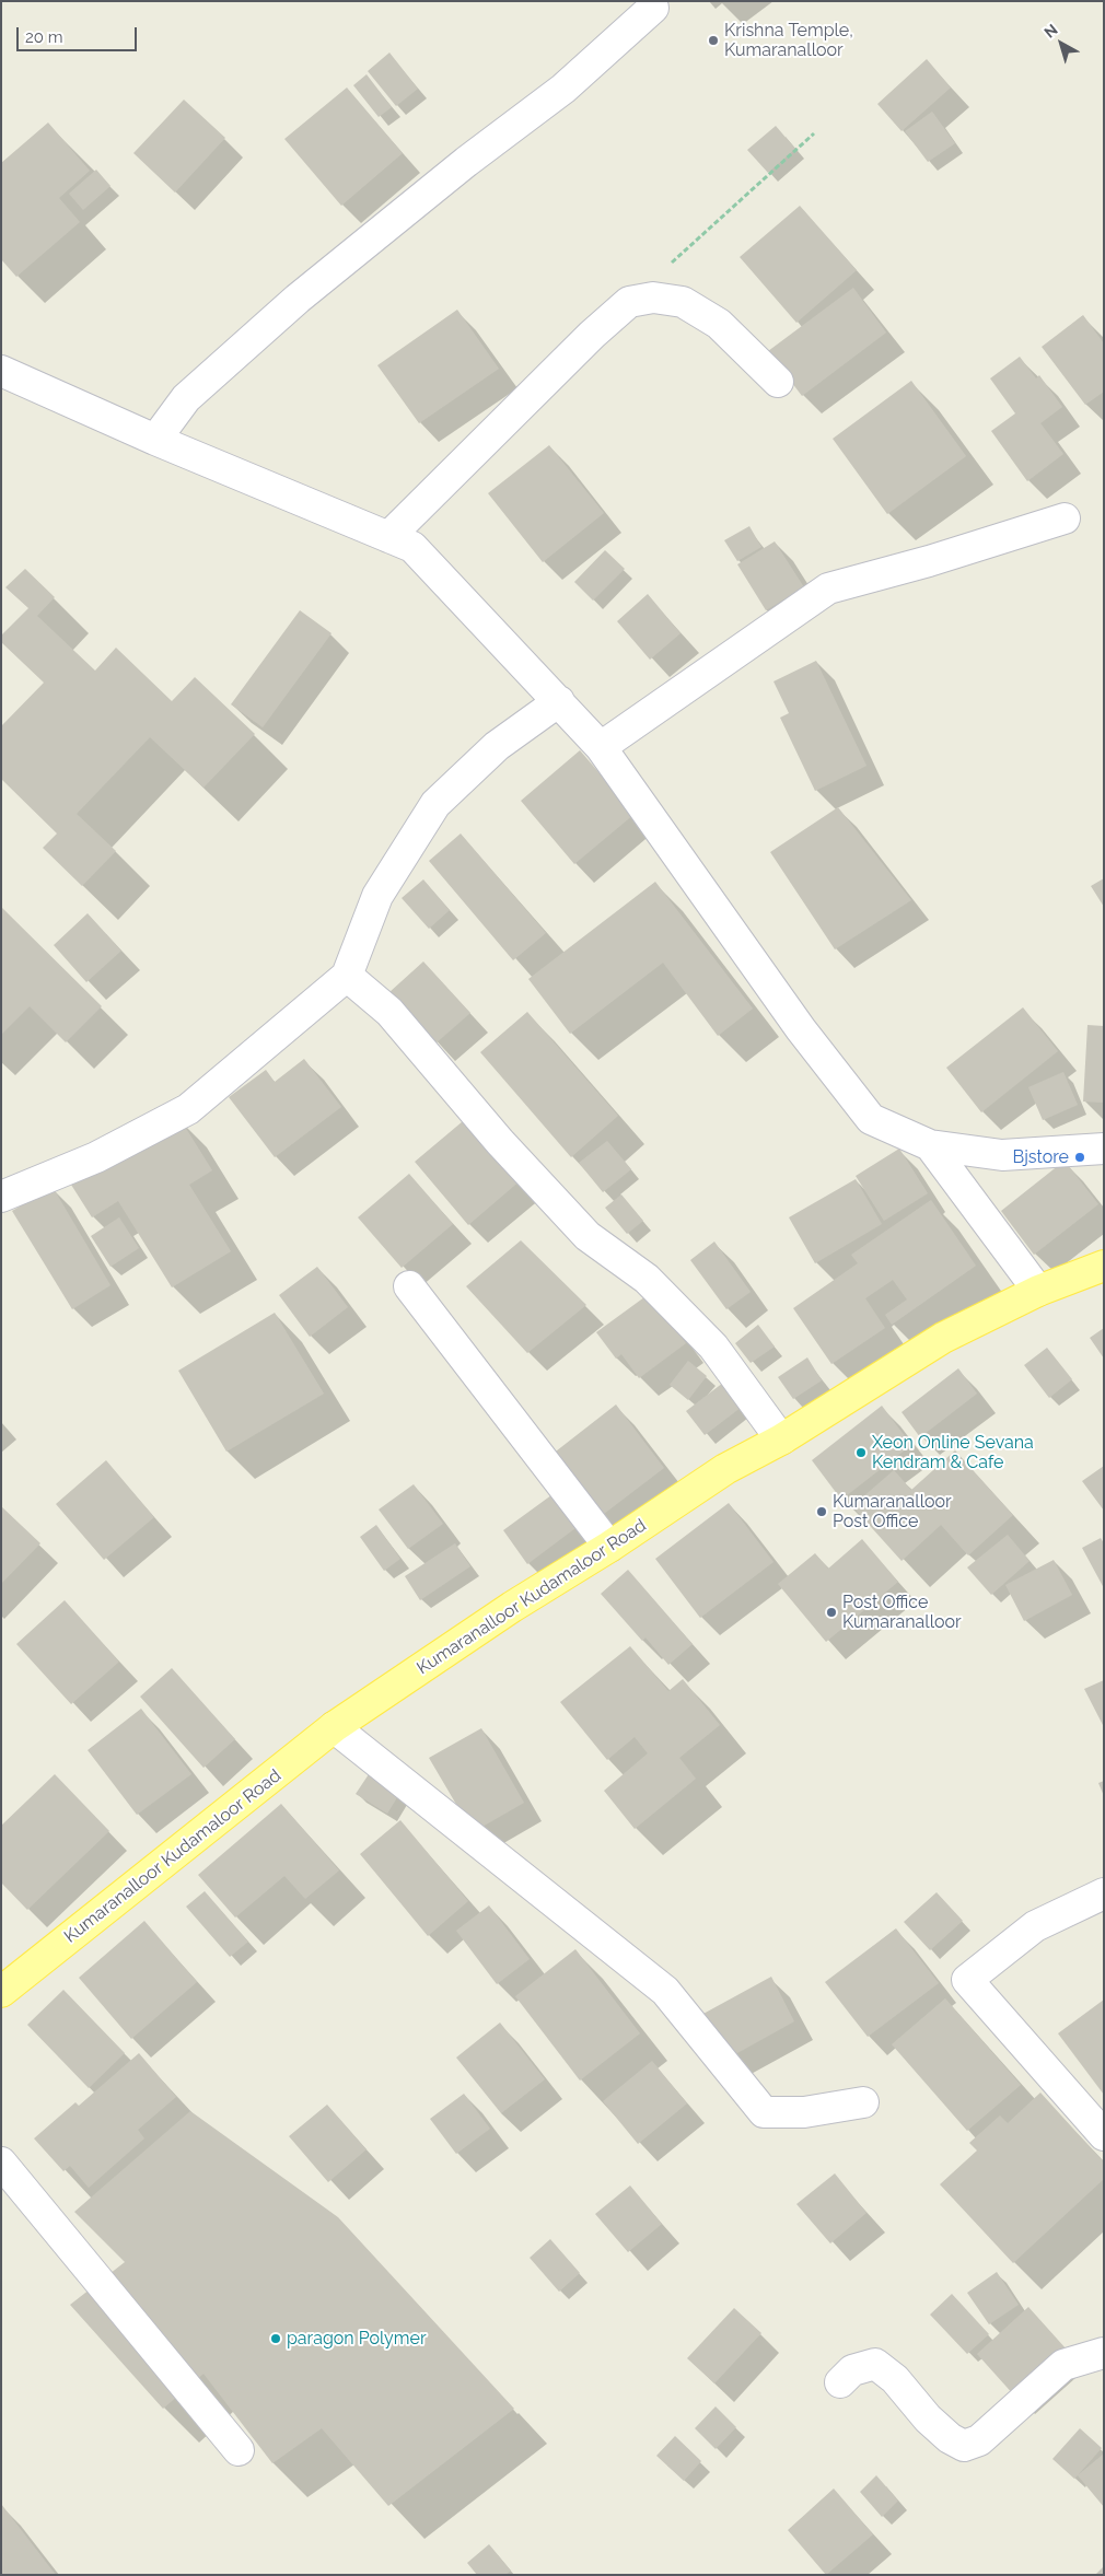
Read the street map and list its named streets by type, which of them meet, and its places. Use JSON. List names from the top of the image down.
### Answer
{
  "streets": {
    "main road": ["Kumaranalloor Kudamaloor Road"]
  },
  "places": [
    "Krishna Temple, Kumaranalloor",
    "Bjstore",
    "Xeon Online Sevana Kendram & Cafe",
    "Kumaranalloor Post Office",
    "Post Office Kumaranalloor",
    "paragon Polymer"
  ],
  "scale_bar": "20 m",
  "north": "top left"
}
